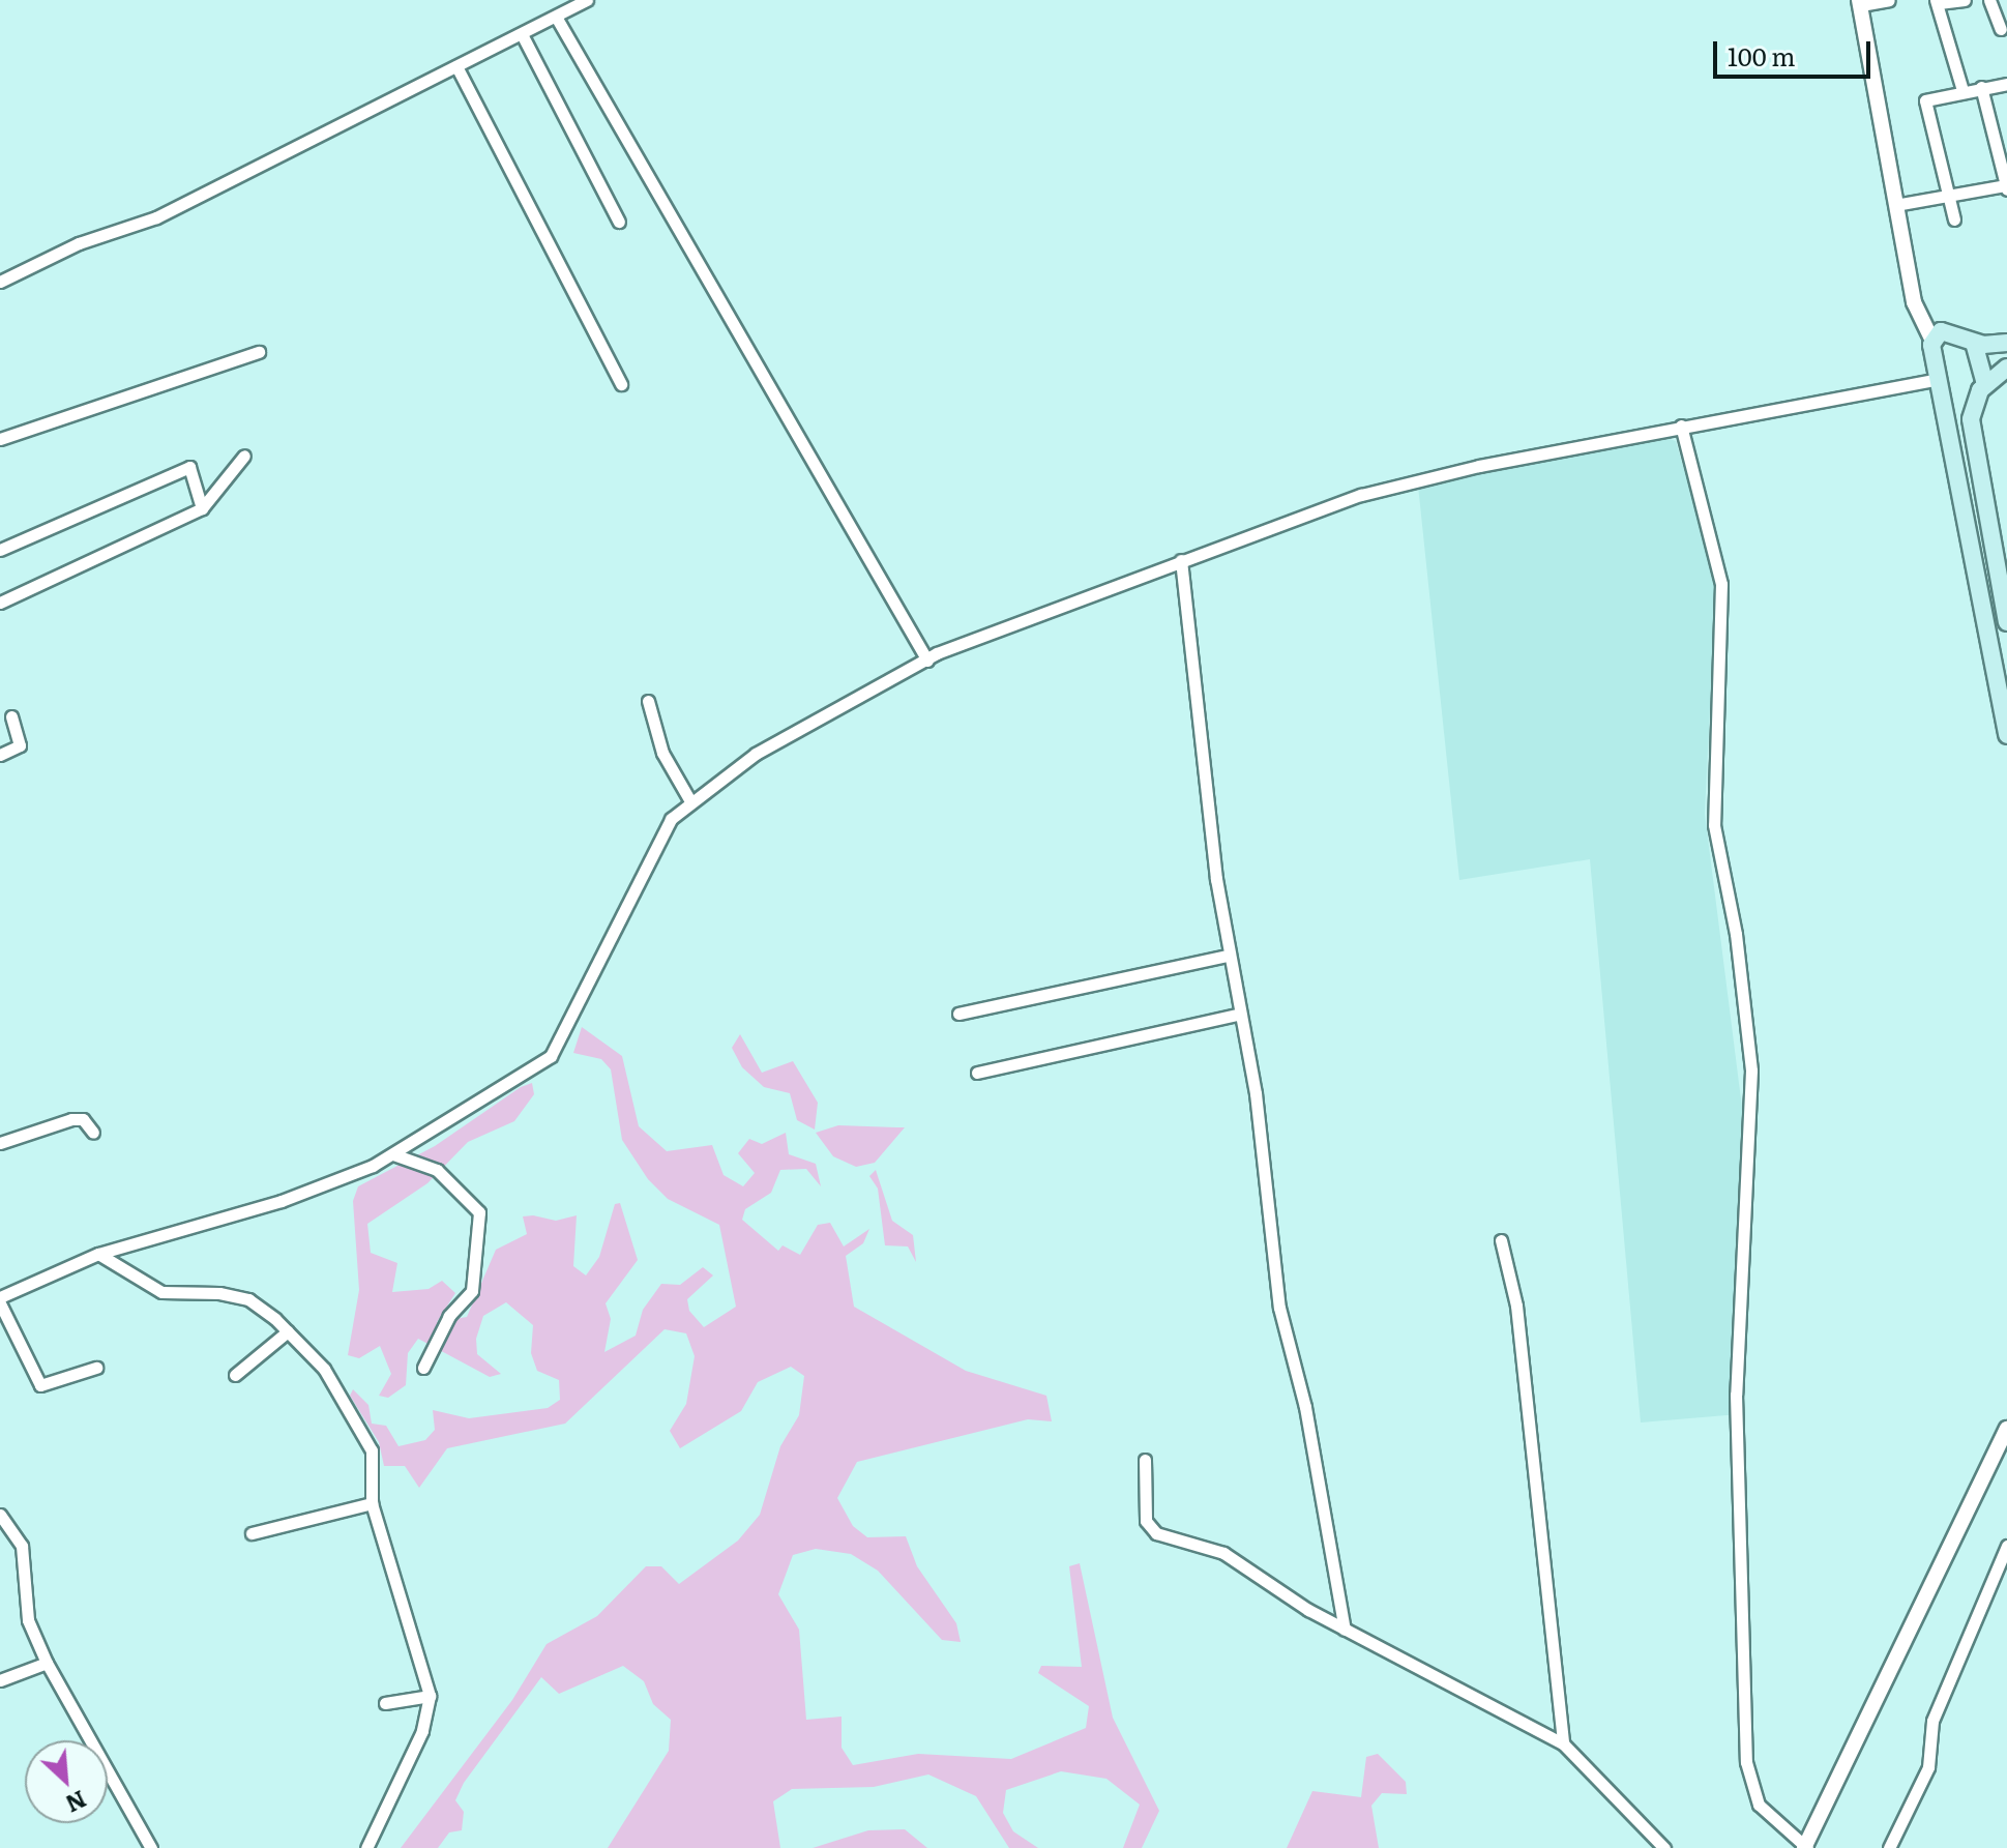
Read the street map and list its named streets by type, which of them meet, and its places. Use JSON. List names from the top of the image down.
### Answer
{
  "scale_bar": "100 m",
  "north": "bottom right"
}
